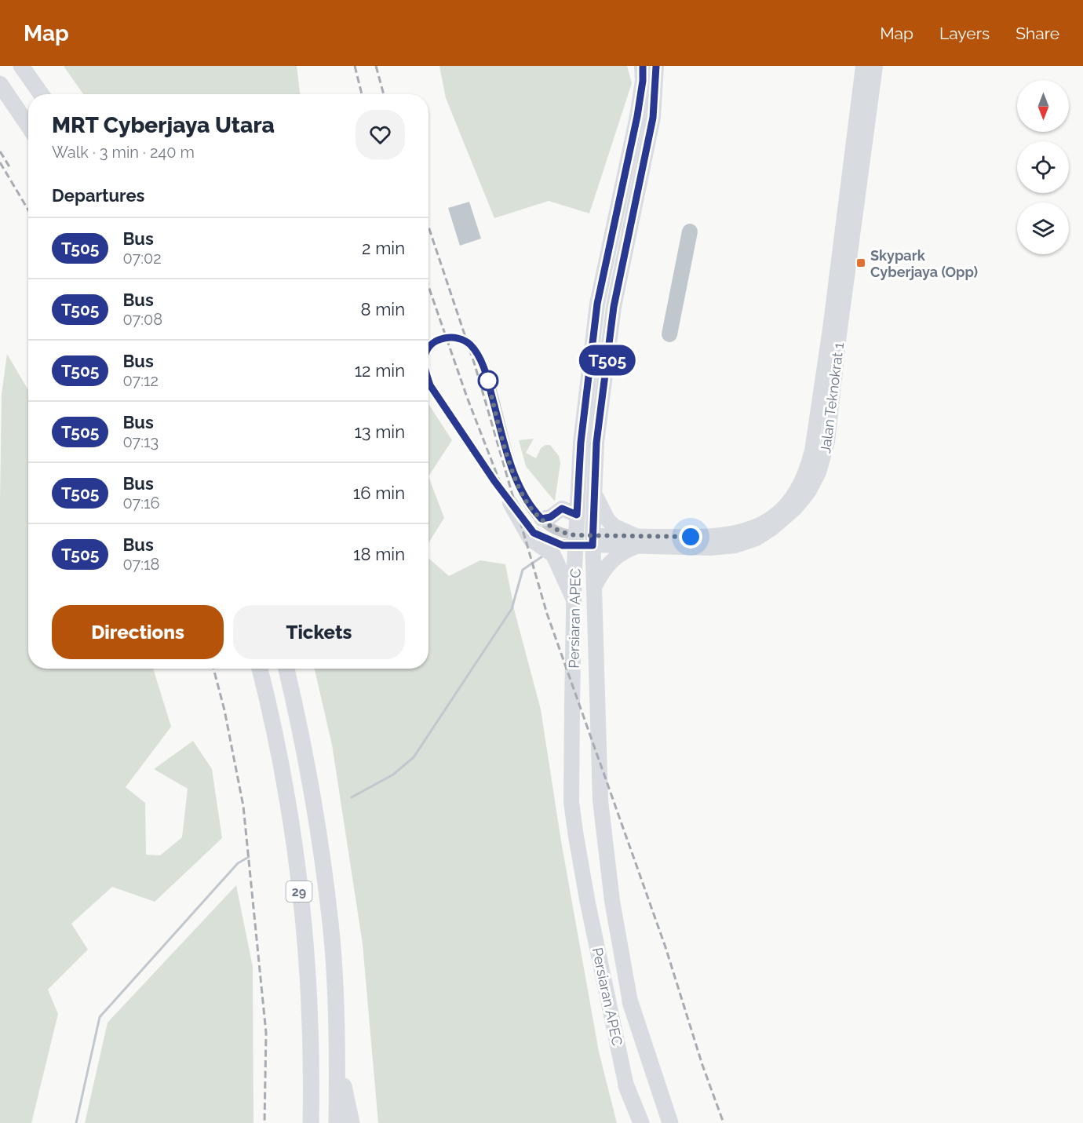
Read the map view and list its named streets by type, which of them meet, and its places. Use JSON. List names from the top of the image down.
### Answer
{
  "streets": {
    "highway": ["29"],
    "main road": ["Jalan Teknokrat 1", "Persiaran APEC"]
  },
  "crossings": [
    ["Jalan Teknokrat 1", "Persiaran APEC"]
  ],
  "places": {
    "transit": ["Skypark Cyberjaya (Opp)"]
  },
  "lines": ["bus line T505"],
  "north": "bottom",
  "page": {
    "header": "Map",
    "nav": ["Map", "Layers", "Share"],
    "on_map": "T505",
    "heading": [
      ["MRT Cyberjaya Utara", "Walk · 3 min · 240 m"],
      "Departures"
    ],
    "list": [
      {
        "mark": "T505",
        "name": "Bus",
        "note": "07:02",
        "value": "2 min"
      },
      {
        "mark": "T505",
        "name": "Bus",
        "note": "07:08",
        "value": "8 min"
      },
      {
        "mark": "T505",
        "name": "Bus",
        "note": "07:12",
        "value": "12 min"
      },
      {
        "mark": "T505",
        "name": "Bus",
        "note": "07:13",
        "value": "13 min"
      },
      {
        "mark": "T505",
        "name": "Bus",
        "note": "07:16",
        "value": "16 min"
      },
      {
        "mark": "T505",
        "name": "Bus",
        "note": "07:18",
        "value": "18 min"
      }
    ],
    "buttons": ["Directions", "Tickets"]
  }
}
